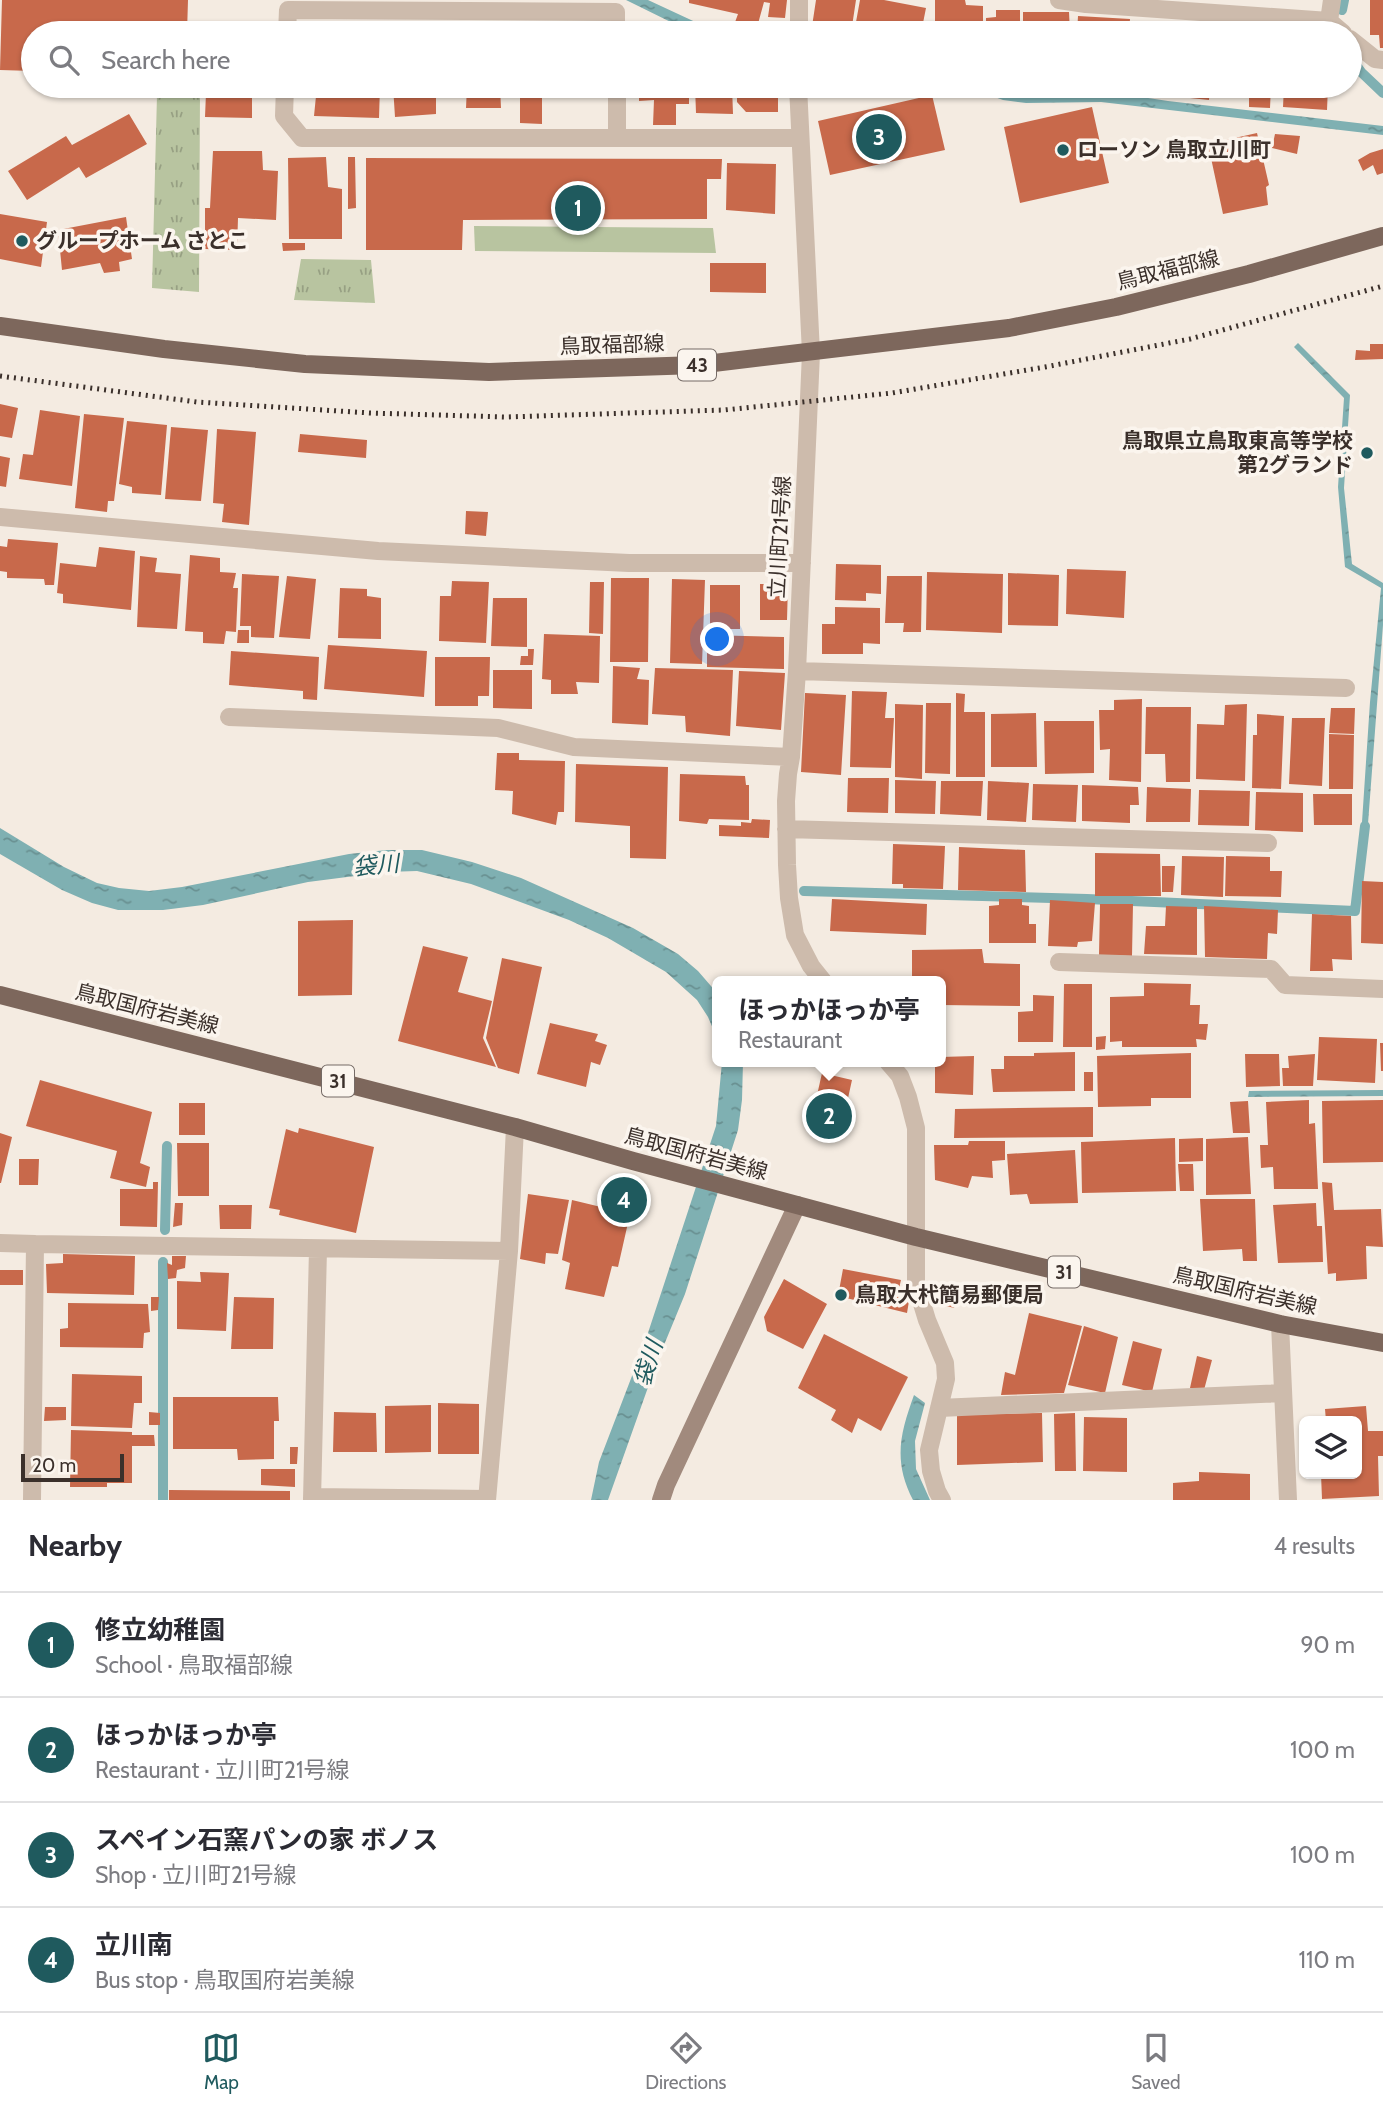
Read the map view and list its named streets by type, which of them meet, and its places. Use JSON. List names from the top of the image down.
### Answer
{
  "streets": {
    "main road": [
      "鳥取福部線",
      "43",
      "鳥取国府岩美線",
      "31"
    ],
    "street": ["立川町21号線"]
  },
  "crossings": [
    ["鳥取福部線", "立川町21号線"]
  ],
  "water": ["袋川"],
  "places": [
    "ローソン 鳥取立川町",
    "グループホーム さとこ",
    "鳥取県立鳥取東高等学校 第2グランド",
    "鳥取大杙簡易郵便局"
  ],
  "scale_bar": "20 m",
  "page": {
    "search": "Search here",
    "pins": [
      "3",
      "1",
      "2",
      "4"
    ],
    "popup": ["ほっかほっか亭", "Restaurant"],
    "scale": "20 m",
    "heading": ["Nearby", "4 results"],
    "list": [
      {
        "mark": "1",
        "name": "修立幼稚園",
        "note": "School · 鳥取福部線",
        "value": "90 m"
      },
      {
        "mark": "2",
        "name": "ほっかほっか亭",
        "note": "Restaurant · 立川町21号線",
        "value": "100 m"
      },
      {
        "mark": "3",
        "name": "スペイン石窯パンの家 ボノス",
        "note": "Shop · 立川町21号線",
        "value": "100 m"
      },
      {
        "mark": "4",
        "name": "立川南",
        "note": "Bus stop · 鳥取国府岩美線",
        "value": "110 m"
      }
    ],
    "nav": ["Map", "Directions", "Saved"]
  }
}
